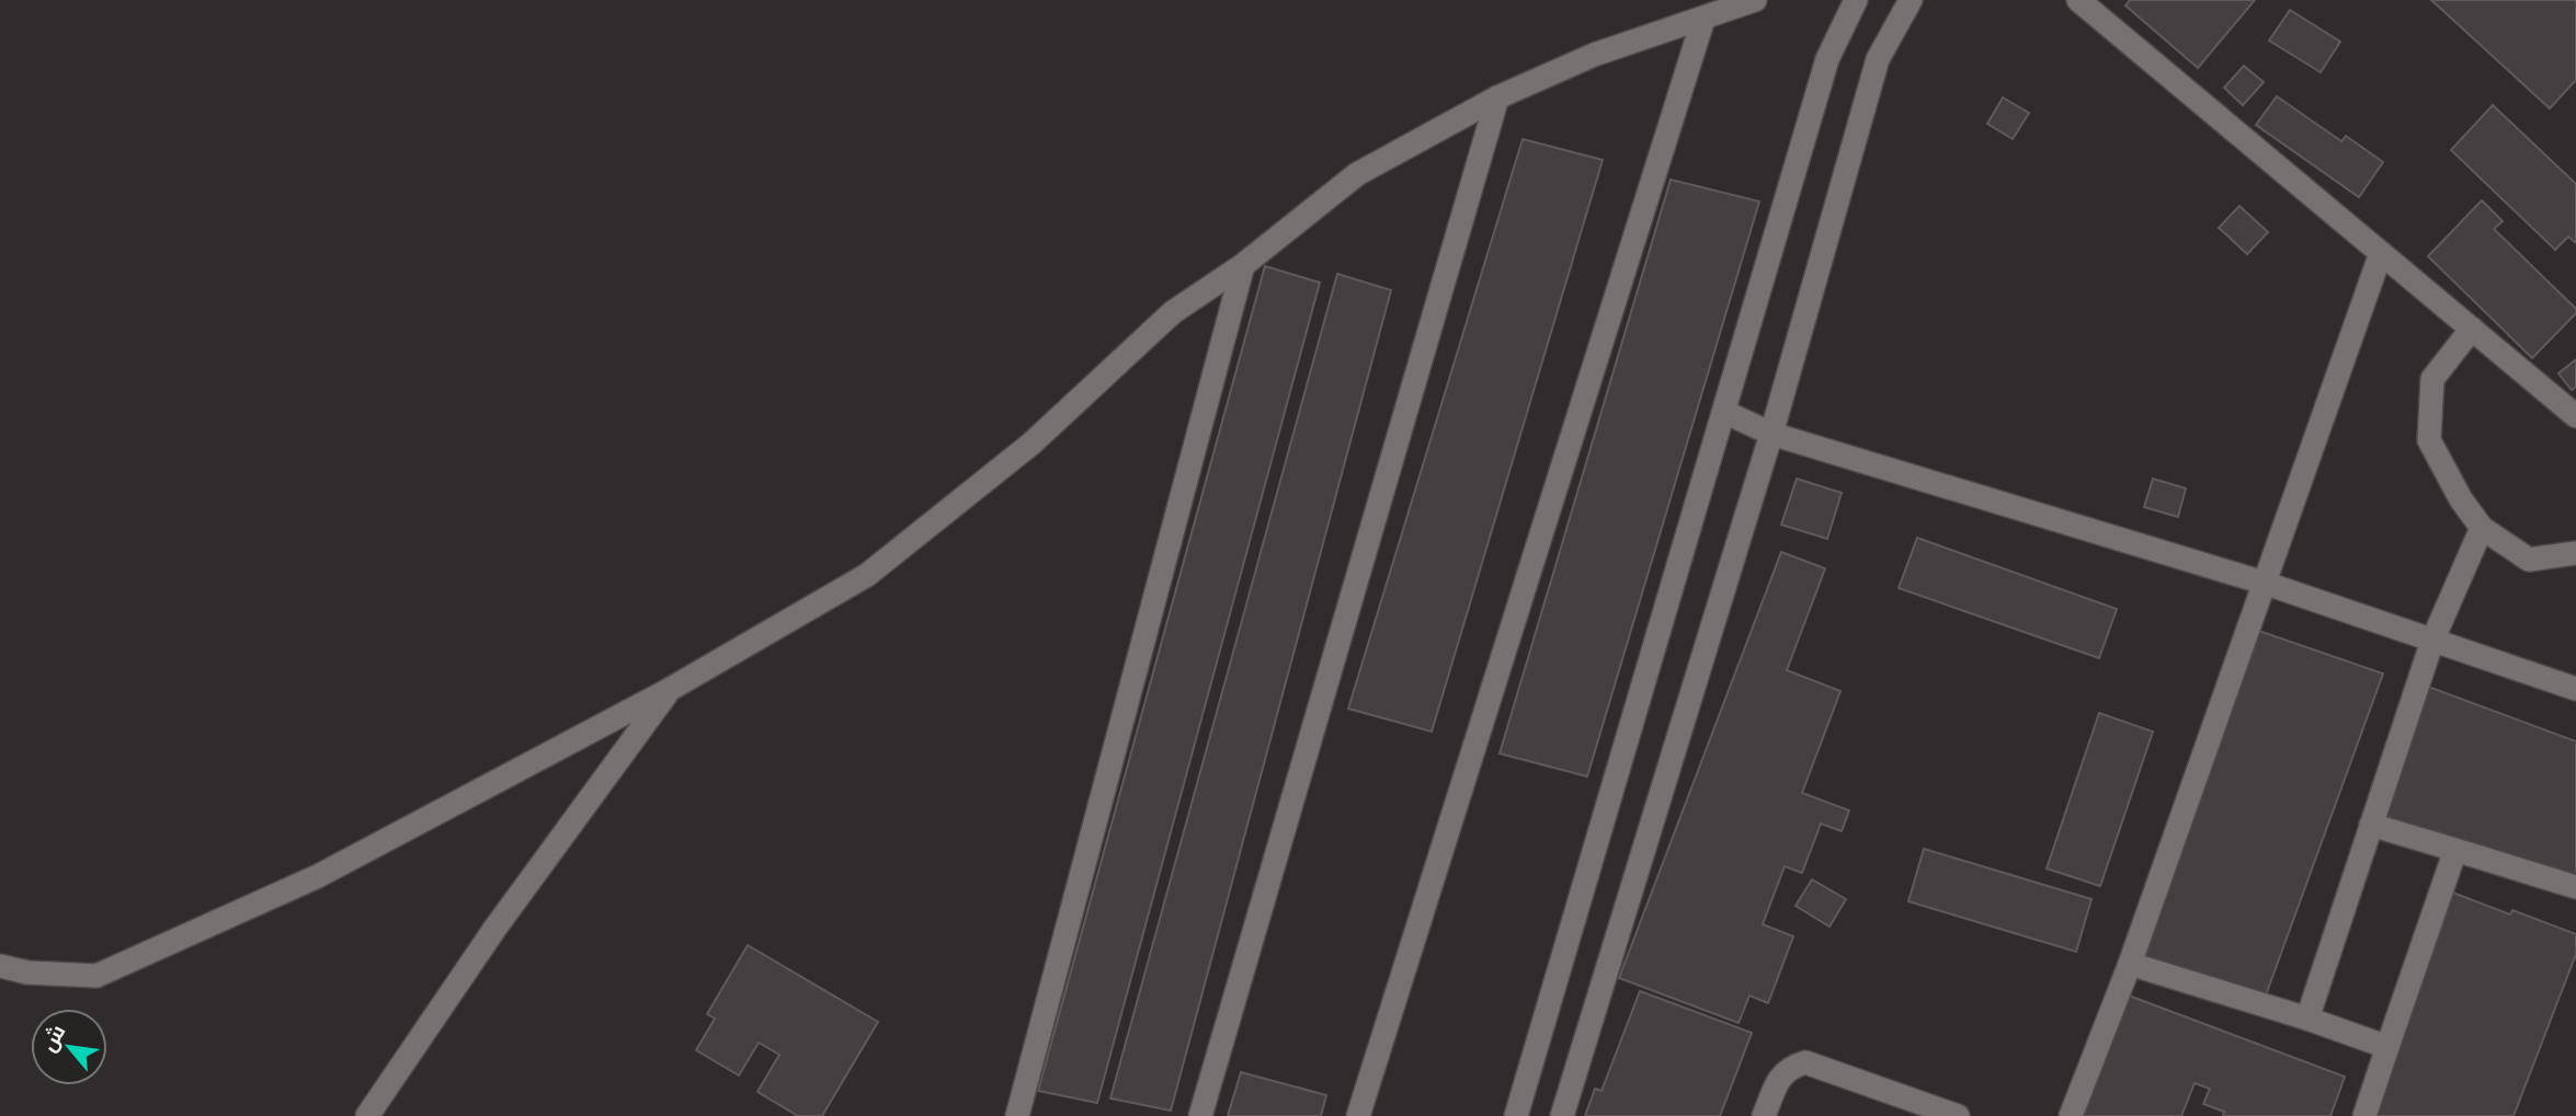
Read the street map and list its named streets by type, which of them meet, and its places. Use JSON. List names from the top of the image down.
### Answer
{
  "north": "top left"
}
